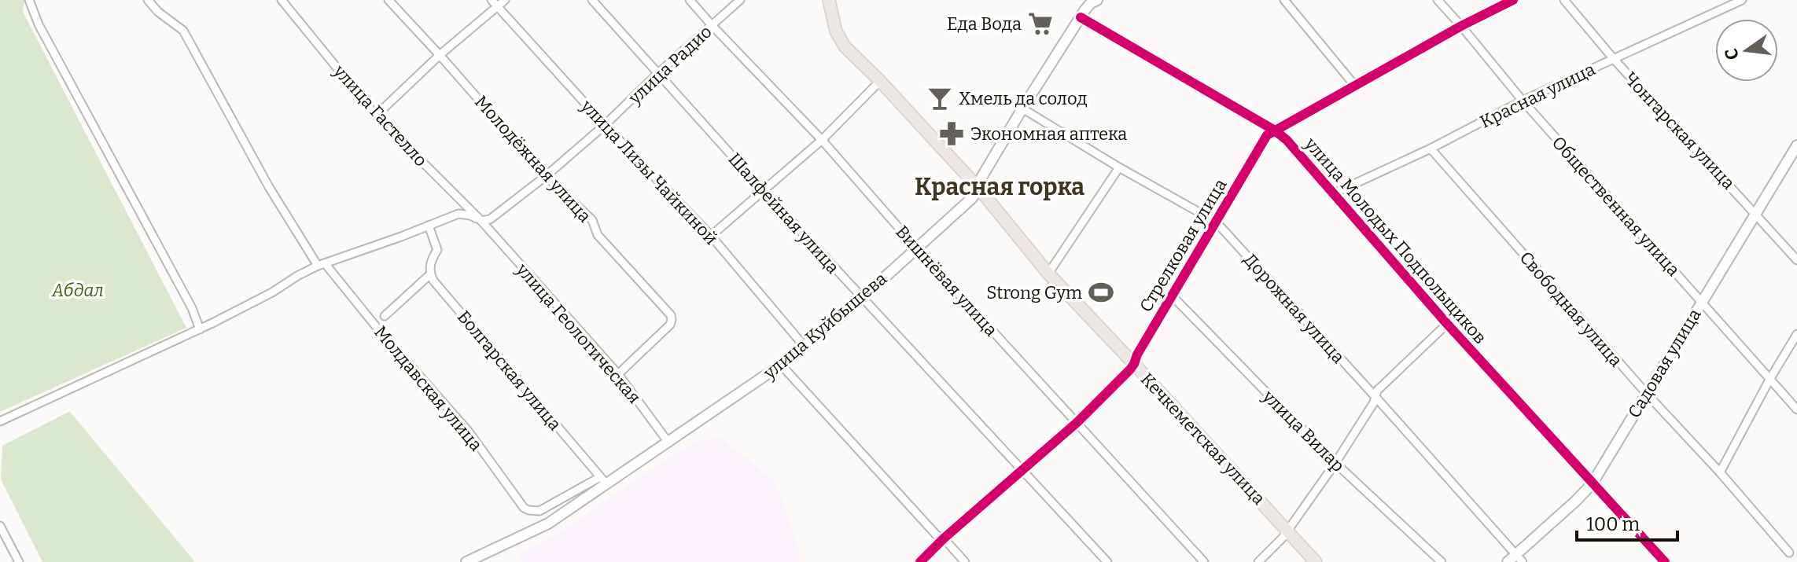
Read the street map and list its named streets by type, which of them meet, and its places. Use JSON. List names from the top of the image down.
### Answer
{
  "streets": {
    "main road": ["улица Куйбышева", "Садовая улица", "Кечкеметская улица"],
    "street": [
      "улица Радио",
      "Красная улица",
      "улица Гастелло",
      "Чонгарская улица",
      "Молодёжная улица",
      "улица Лизы Чайкиной",
      "Общественная улица",
      "Шалфейная улица",
      "улица Молодых Подпольщиков",
      "Стрелковая улица",
      "Вишнёвая улица",
      "Дорожная улица",
      "Свободная улица",
      "улица Геологическая",
      "Болгарская улица",
      "Молдавская улица",
      "улица Вилар"
    ]
  },
  "crossings": [
    ["улица Радио", "улица Гастелло"],
    ["улица Радио", "Молодёжная улица"],
    ["улица Радио", "улица Лизы Чайкиной"],
    ["улица Радио", "Шалфейная улица"],
    ["улица Радио", "Вишнёвая улица"],
    ["улица Радио", "улица Геологическая"],
    ["Красная улица", "Чонгарская улица"],
    ["Красная улица", "Общественная улица"],
    ["Красная улица", "улица Молодых Подпольщиков"],
    ["Красная улица", "Свободная улица"],
    ["улица Гастелло", "улица Геологическая"],
    ["Чонгарская улица", "Садовая улица"],
    ["Молодёжная улица", "улица Геологическая"],
    ["улица Лизы Чайкиной", "улица Куйбышева"],
    ["Общественная улица", "Стрелковая улица"],
    ["Общественная улица", "Садовая улица"],
    ["Шалфейная улица", "Стрелковая улица"],
    ["Шалфейная улица", "улица Куйбышева"],
    ["улица Молодых Подпольщиков", "Стрелковая улица"],
    ["улица Молодых Подпольщиков", "улица Куйбышева"],
    ["улица Молодых Подпольщиков", "Садовая улица"],
    ["Стрелковая улица", "Вишнёвая улица"],
    ["Стрелковая улица", "Дорожная улица"],
    ["Стрелковая улица", "улица Вилар"],
    ["Стрелковая улица", "Кечкеметская улица"],
    ["Вишнёвая улица", "улица Куйбышева"],
    ["Дорожная улица", "улица Куйбышева"],
    ["Дорожная улица", "Садовая улица"],
    ["Свободная улица", "Садовая улица"],
    ["улица Куйбышева", "улица Геологическая"],
    ["улица Куйбышева", "Болгарская улица"],
    ["улица Куйбышева", "Молдавская улица"],
    ["улица Куйбышева", "Кечкеметская улица"],
    ["Болгарская улица", "Молдавская улица"]
  ],
  "districts": ["Красная горка"],
  "parks": ["Абдал"],
  "places": {
    "supermarket": ["Еда Вода"],
    "bar": ["Хмель да солод"],
    "pharmacy": ["Экономная аптека"],
    "sports": ["Strong Gym"]
  },
  "scale_bar": "100 m",
  "north": "left"
}
